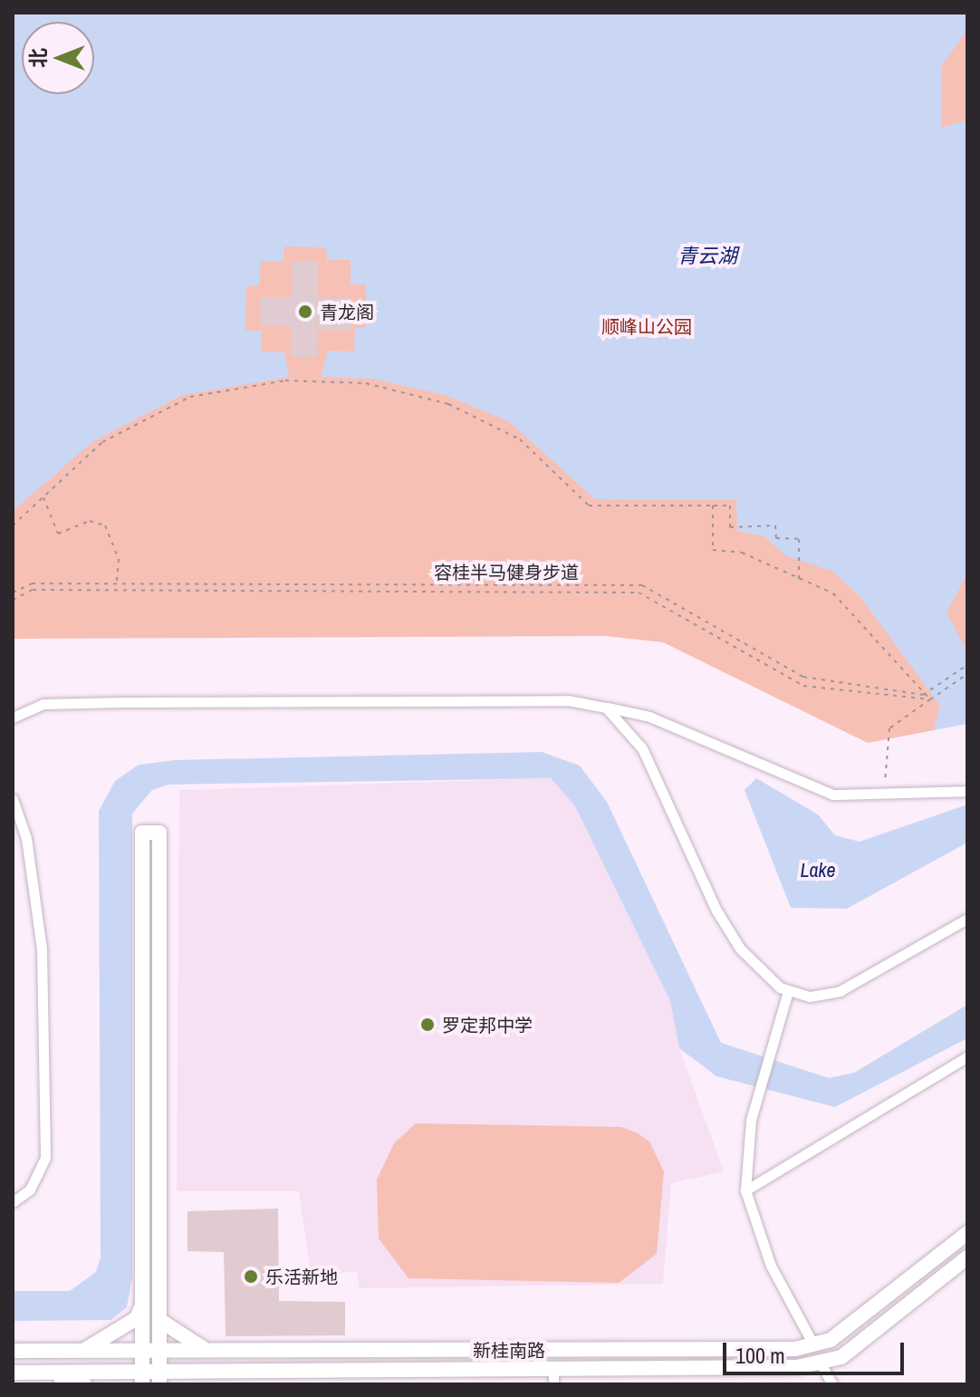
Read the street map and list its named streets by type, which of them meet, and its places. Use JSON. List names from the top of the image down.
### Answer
{
  "streets": {
    "main road": ["新桂南路"],
    "path": ["容桂半马健身步道"]
  },
  "water": ["青云湖", "Lake"],
  "parks": ["顺峰山公园"],
  "places": ["青龙阁", "罗定邦中学", "乐活新地"],
  "scale_bar": "100 m",
  "north": "left"
}
